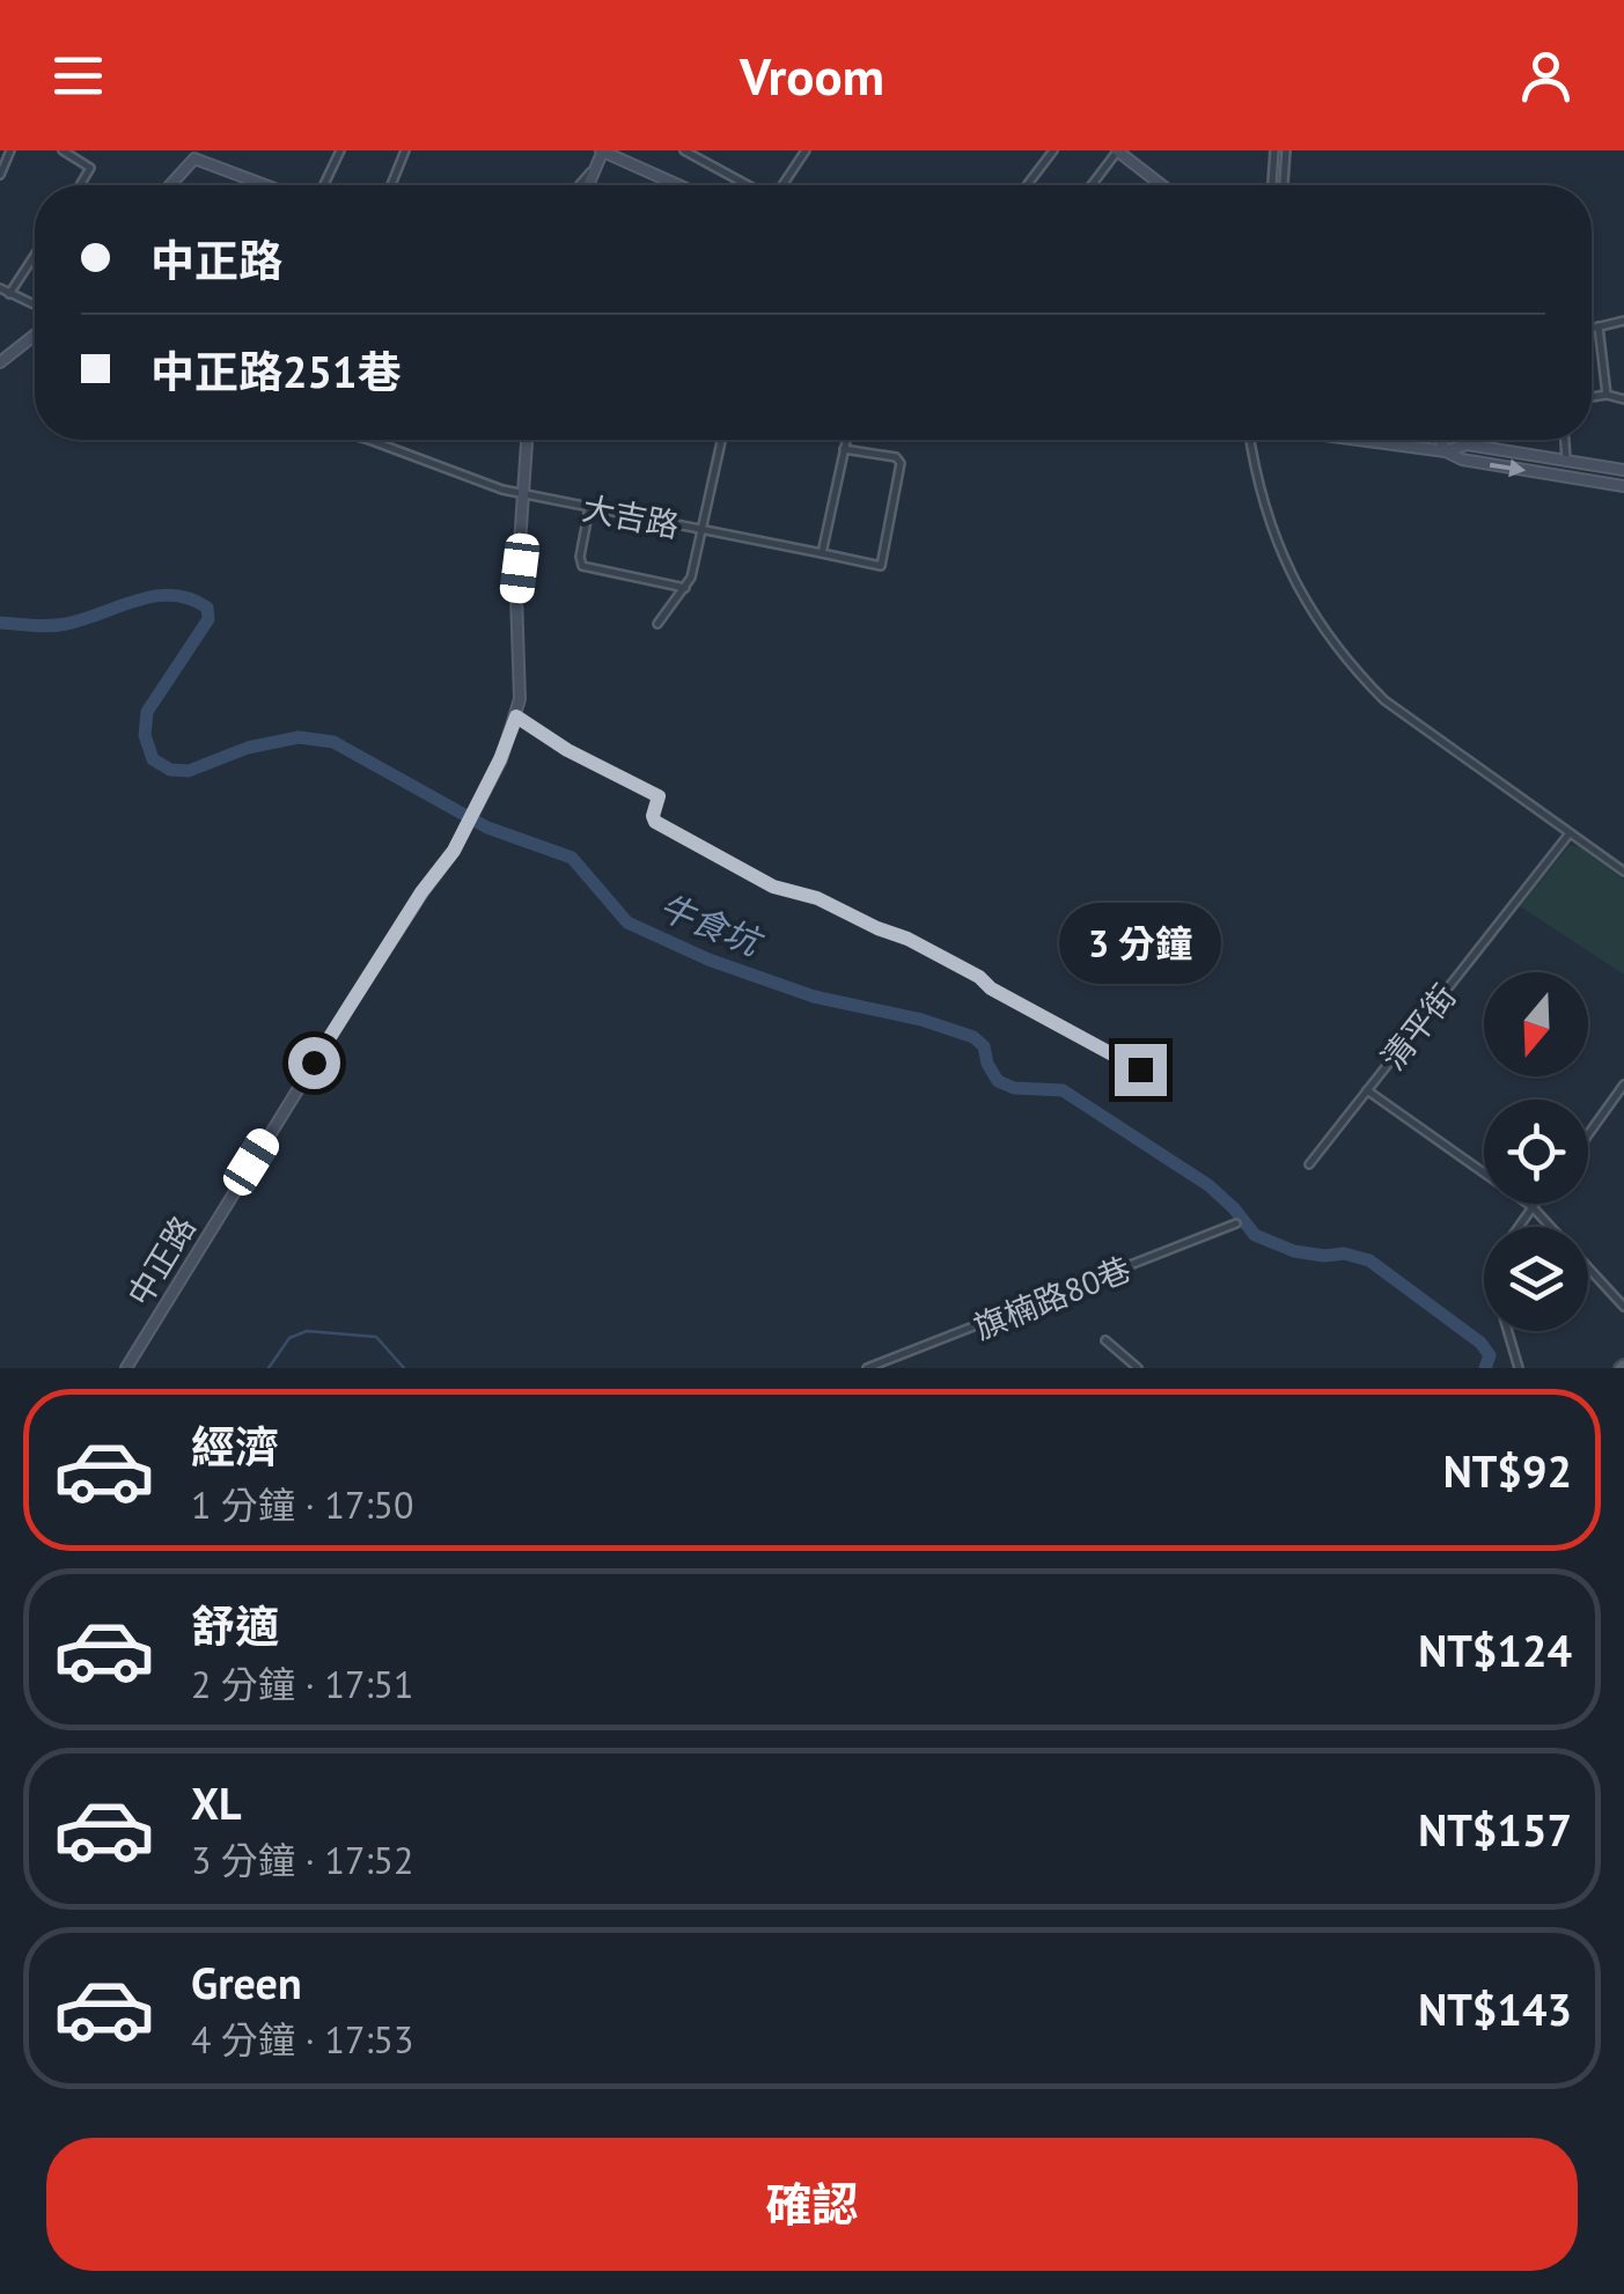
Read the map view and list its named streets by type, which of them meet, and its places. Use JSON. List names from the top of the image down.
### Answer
{
  "streets": {
    "main road": ["中正路"],
    "street": ["大吉路", "清平街", "旗楠路80巷"]
  },
  "crossings": [
    ["大吉路", "中正路"]
  ],
  "water": ["牛食坑"],
  "north": "bottom",
  "page": {
    "header": "Vroom",
    "banner": ["中正路", "中正路251巷"],
    "bubble": "3 分鐘",
    "list": [
      {
        "name": "經濟",
        "note": "1 分鐘 · 17:50",
        "value": "NT$92"
      },
      {
        "name": "舒適",
        "note": "2 分鐘 · 17:51",
        "value": "NT$124"
      },
      {
        "name": "XL",
        "note": "3 分鐘 · 17:52",
        "value": "NT$157"
      },
      {
        "name": "Green",
        "note": "4 分鐘 · 17:53",
        "value": "NT$143"
      }
    ],
    "buttons": "確認"
  }
}
